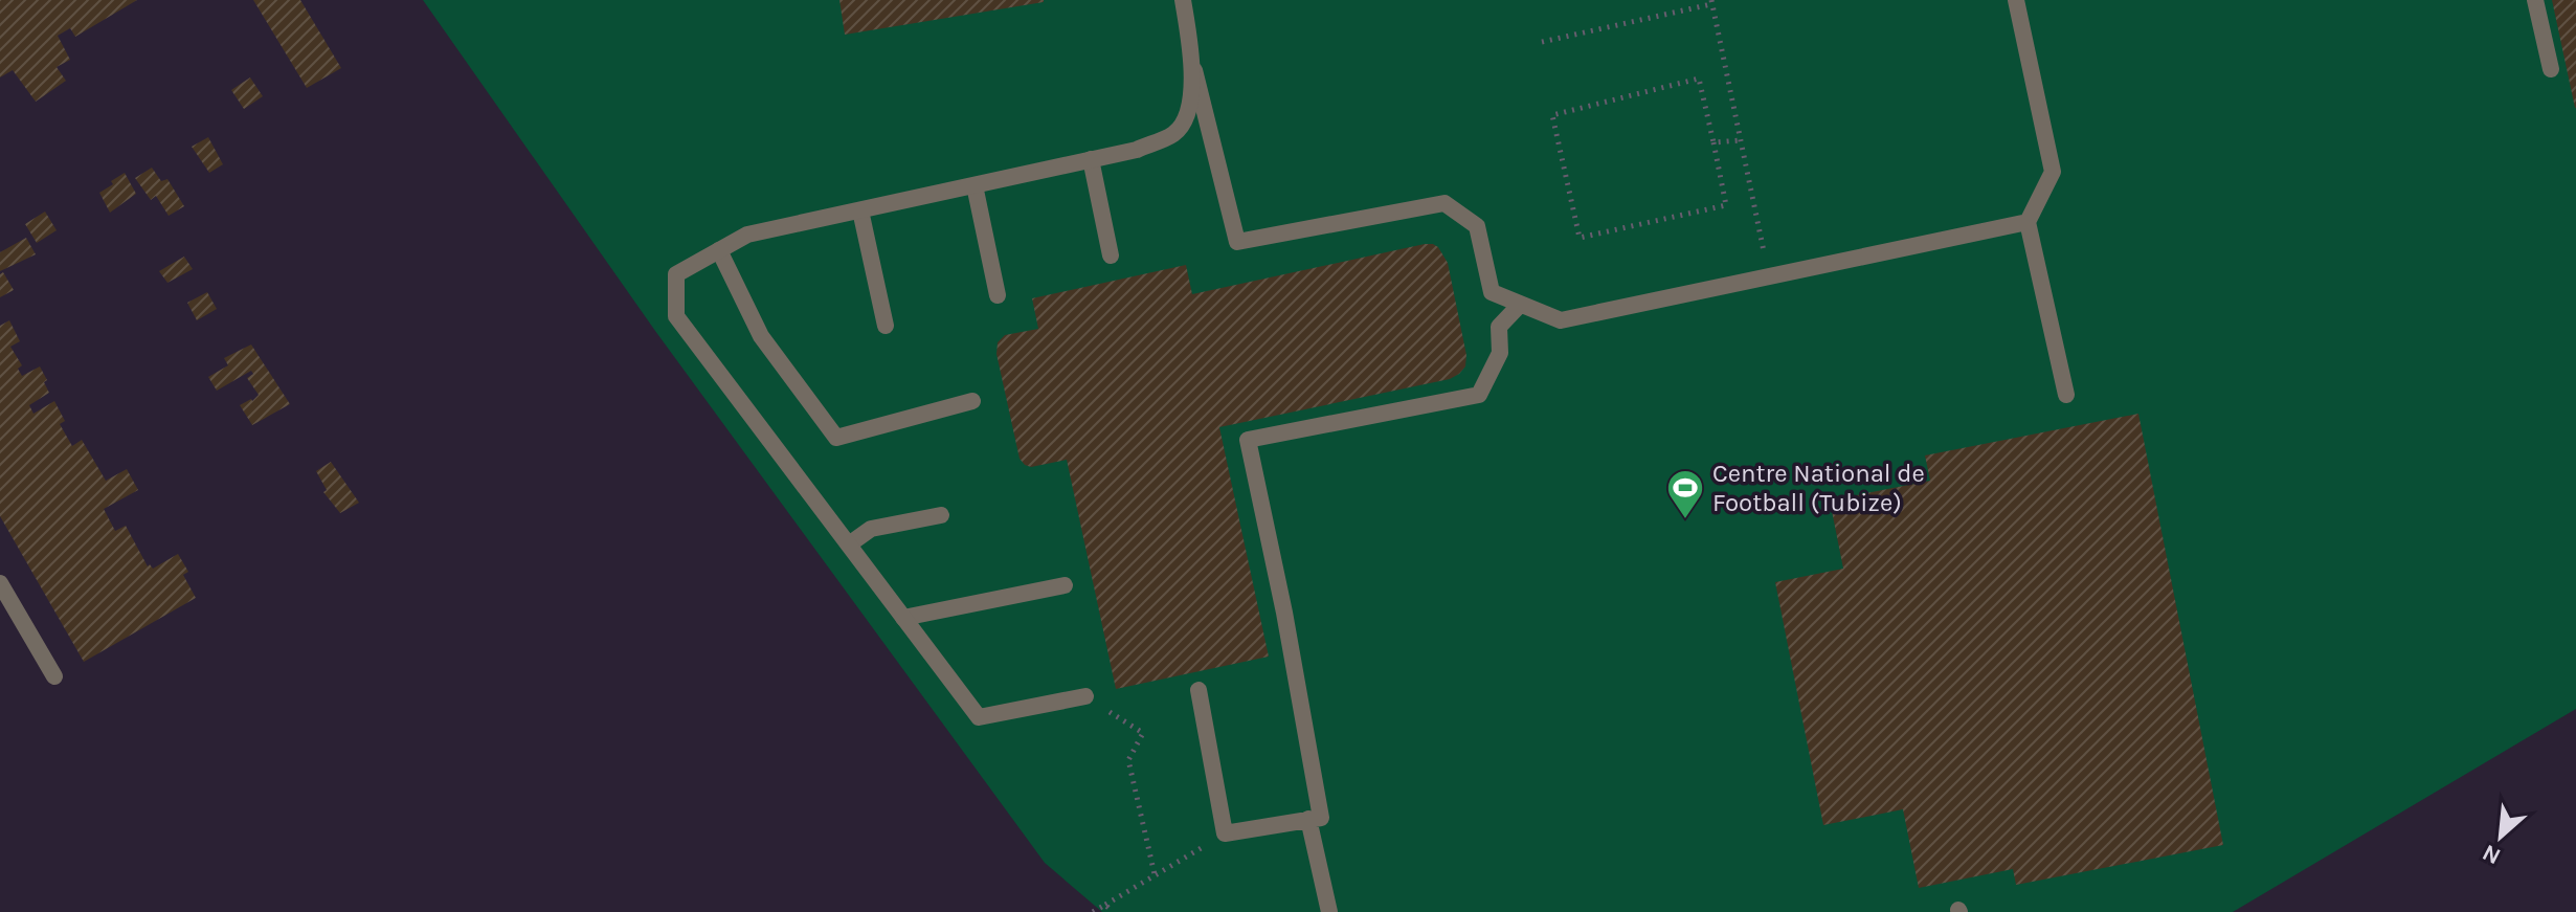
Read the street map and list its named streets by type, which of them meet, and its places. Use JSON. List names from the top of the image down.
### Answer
{
  "places": {
    "sports": ["Centre National de Football (Tubize)"]
  },
  "north": "bottom left"
}
